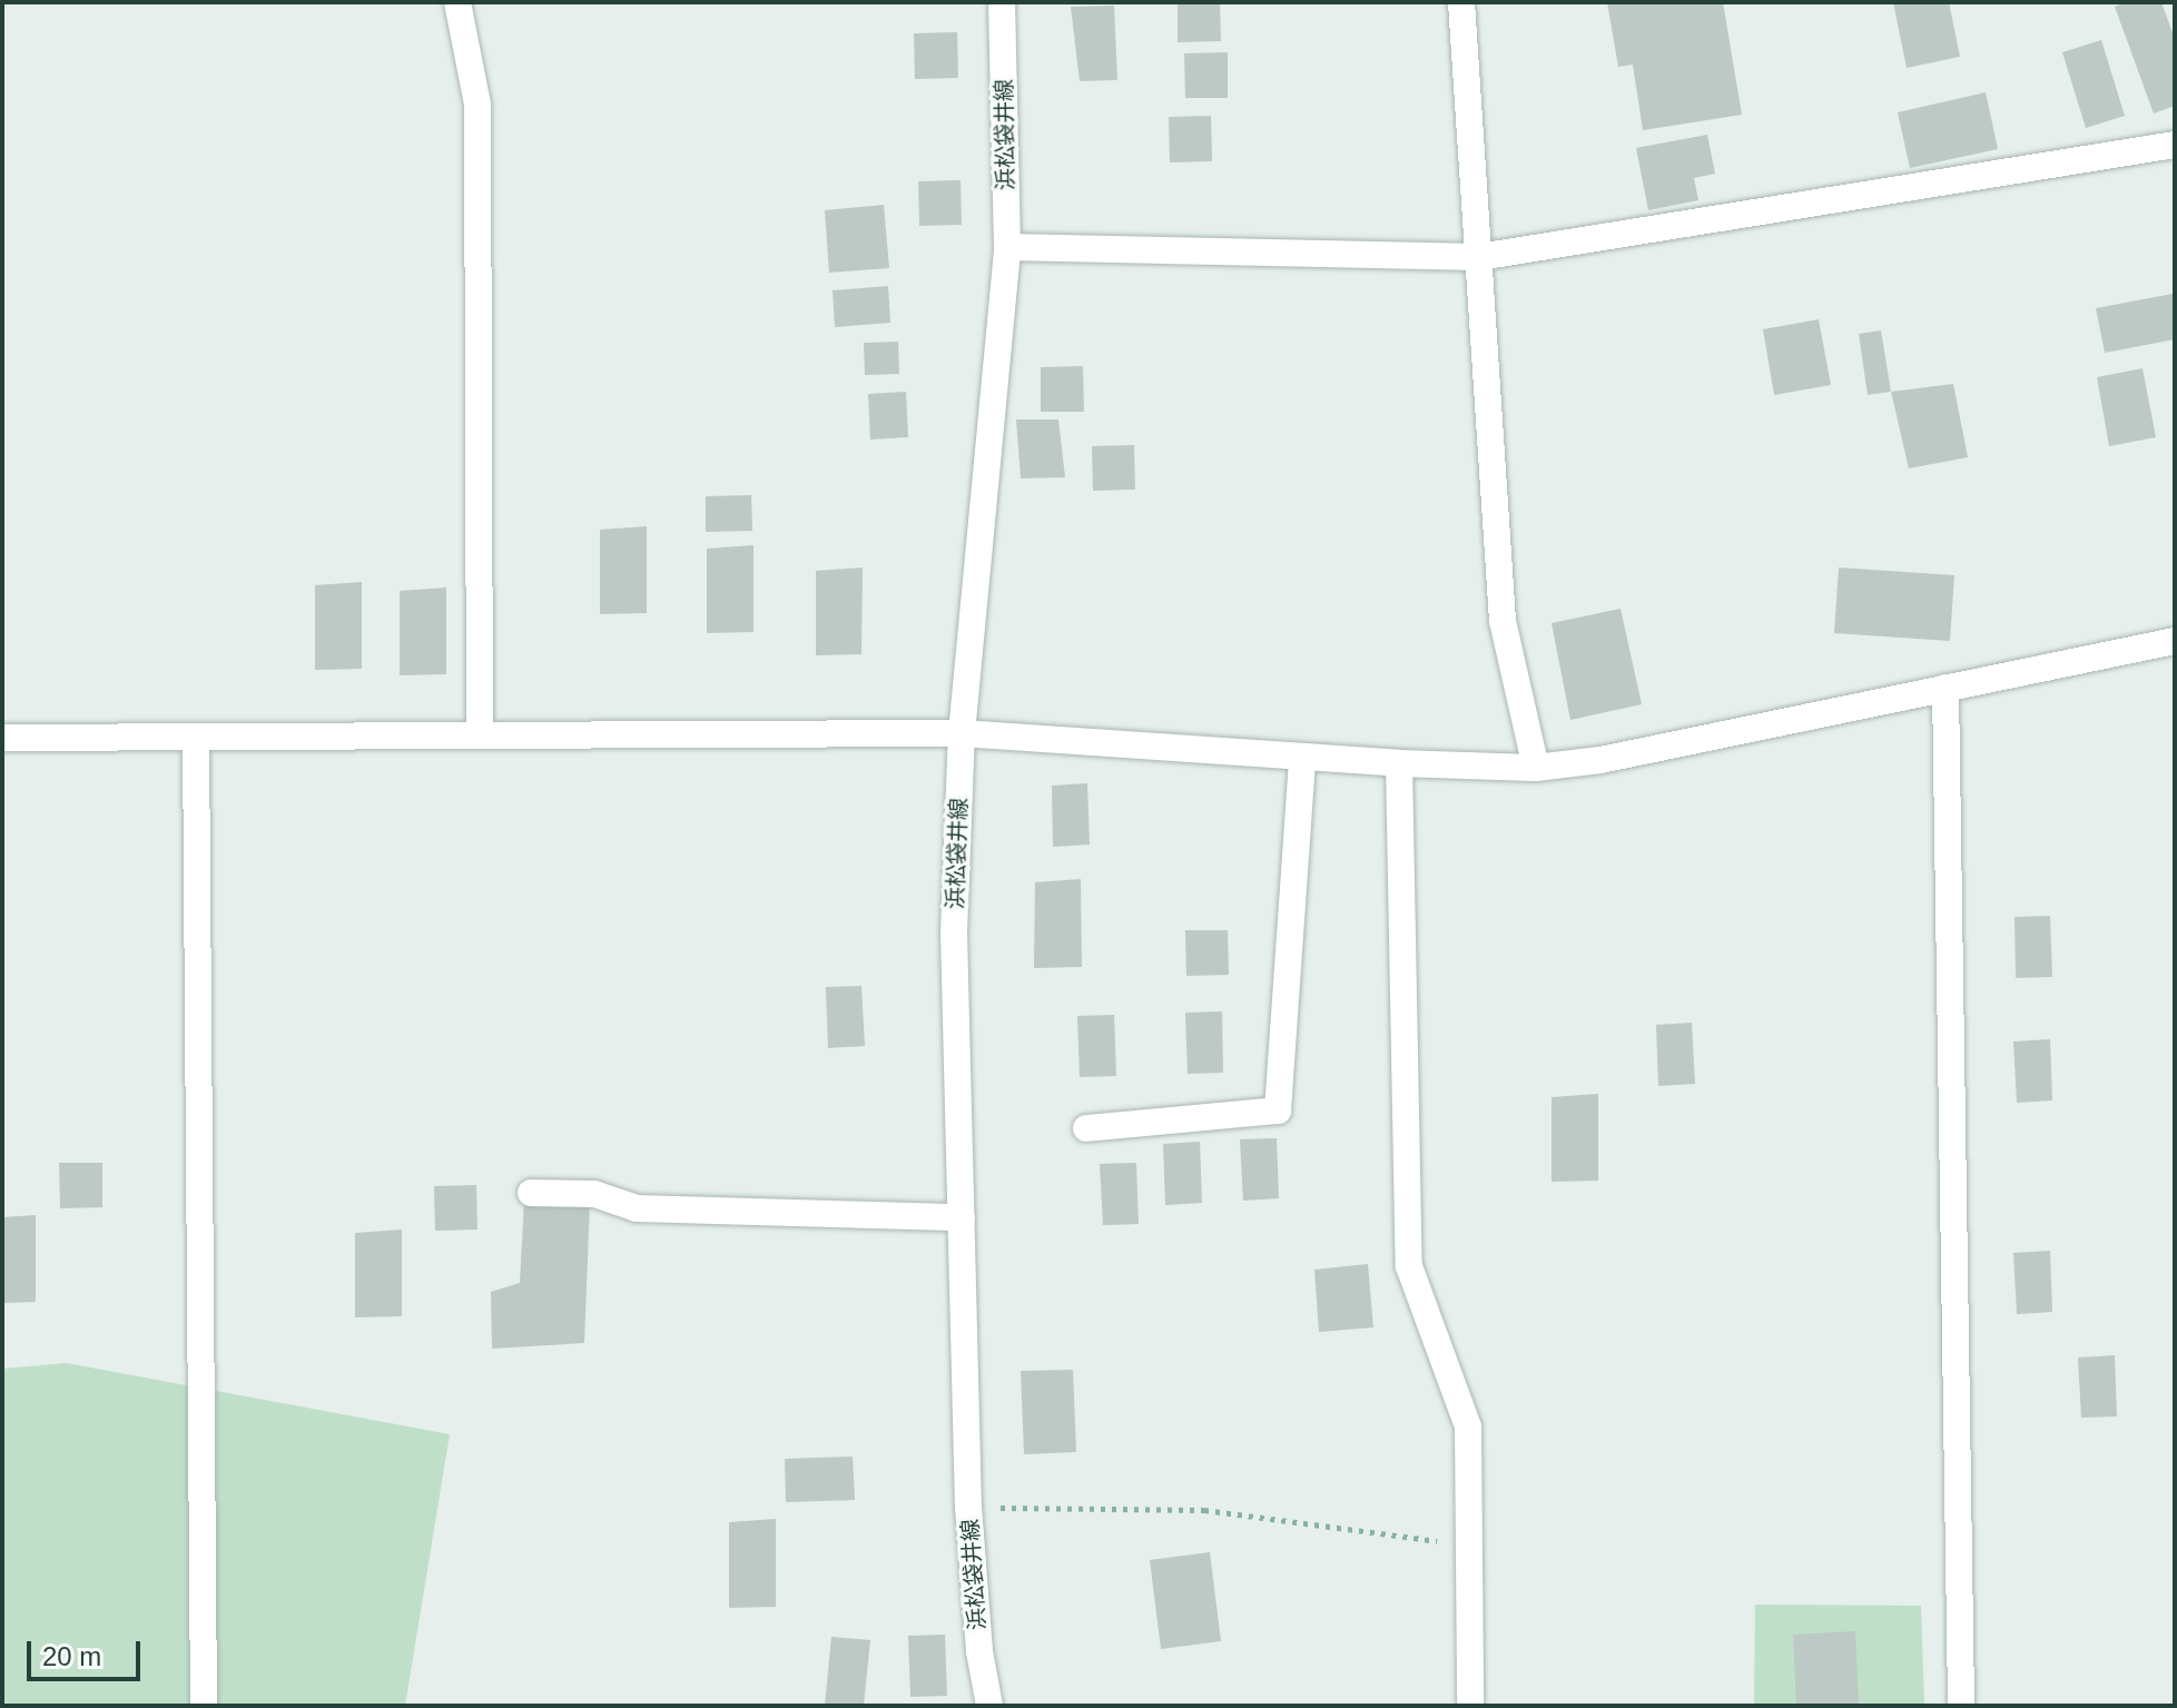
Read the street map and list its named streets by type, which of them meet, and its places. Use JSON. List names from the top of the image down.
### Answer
{
  "streets": {
    "street": ["浜松袋井線"]
  },
  "scale_bar": "20 m"
}
